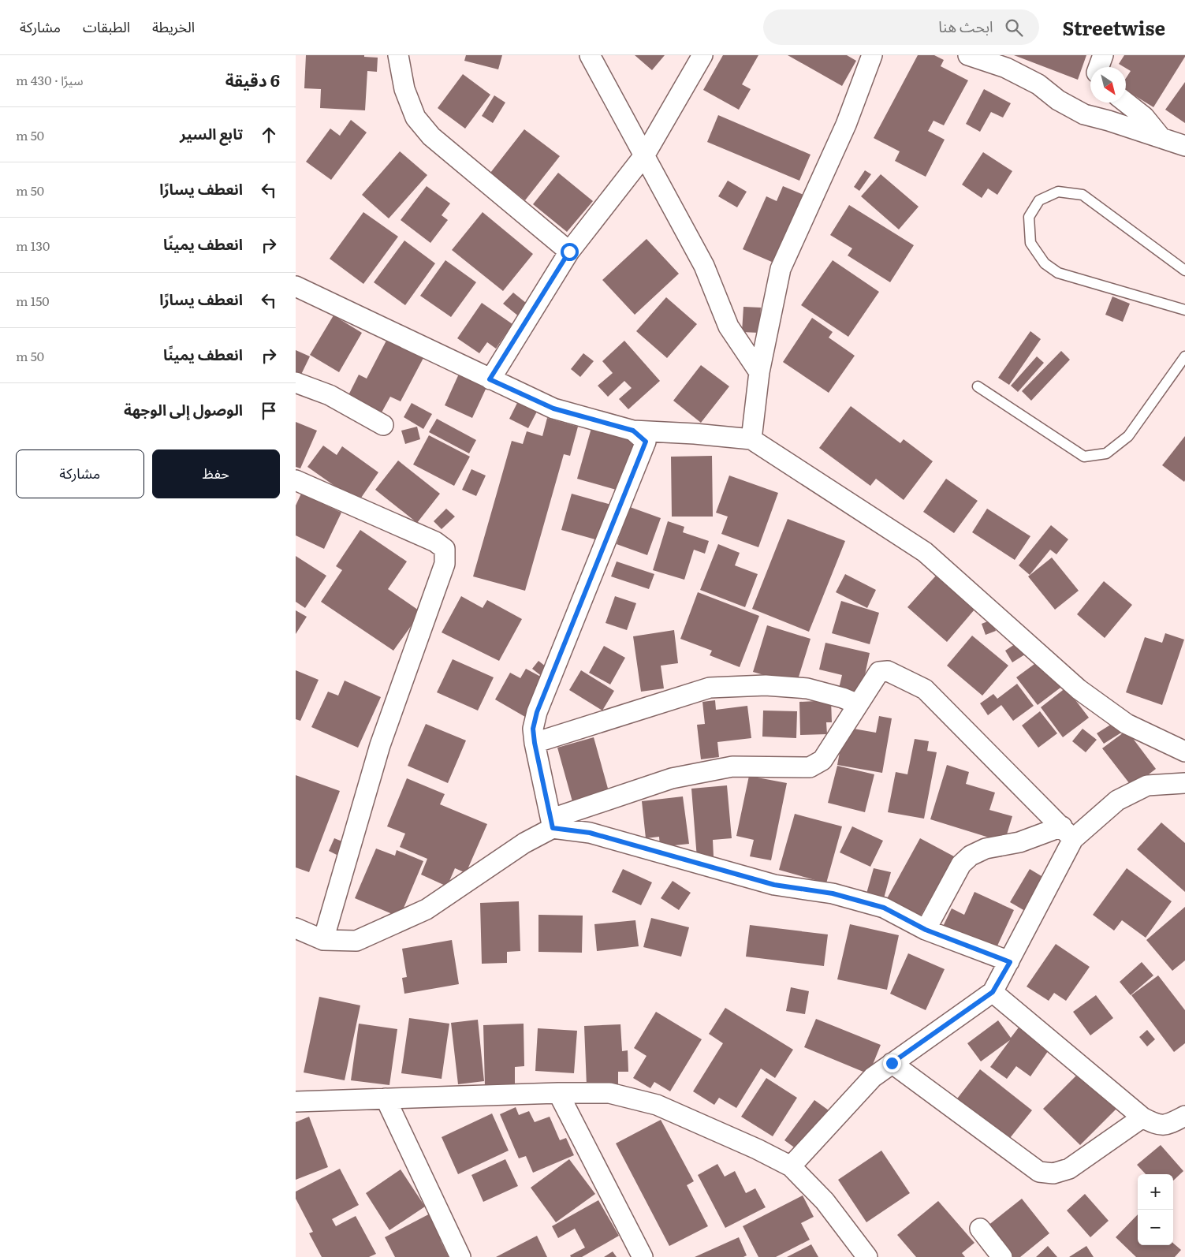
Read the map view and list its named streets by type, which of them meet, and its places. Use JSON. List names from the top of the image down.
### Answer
{
  "north": "bottom right",
  "page": {
    "header": "Streetwise",
    "search": "ابحث هنا",
    "nav": ["الخريطة", "الطبقات", "مشاركة"],
    "heading": ["6 دقيقة", "سيرًا · 430 m"],
    "list": [
      ["تابع السير", "50 m"],
      ["انعطف يسارًا", "50 m"],
      ["انعطف يمينًا", "130 m"],
      ["انعطف يسارًا", "150 m"],
      ["انعطف يمينًا", "50 m"],
      "الوصول إلى الوجهة"
    ],
    "buttons": ["حفظ", "مشاركة"],
    "map_buttons": ["+", "−"]
  }
}
